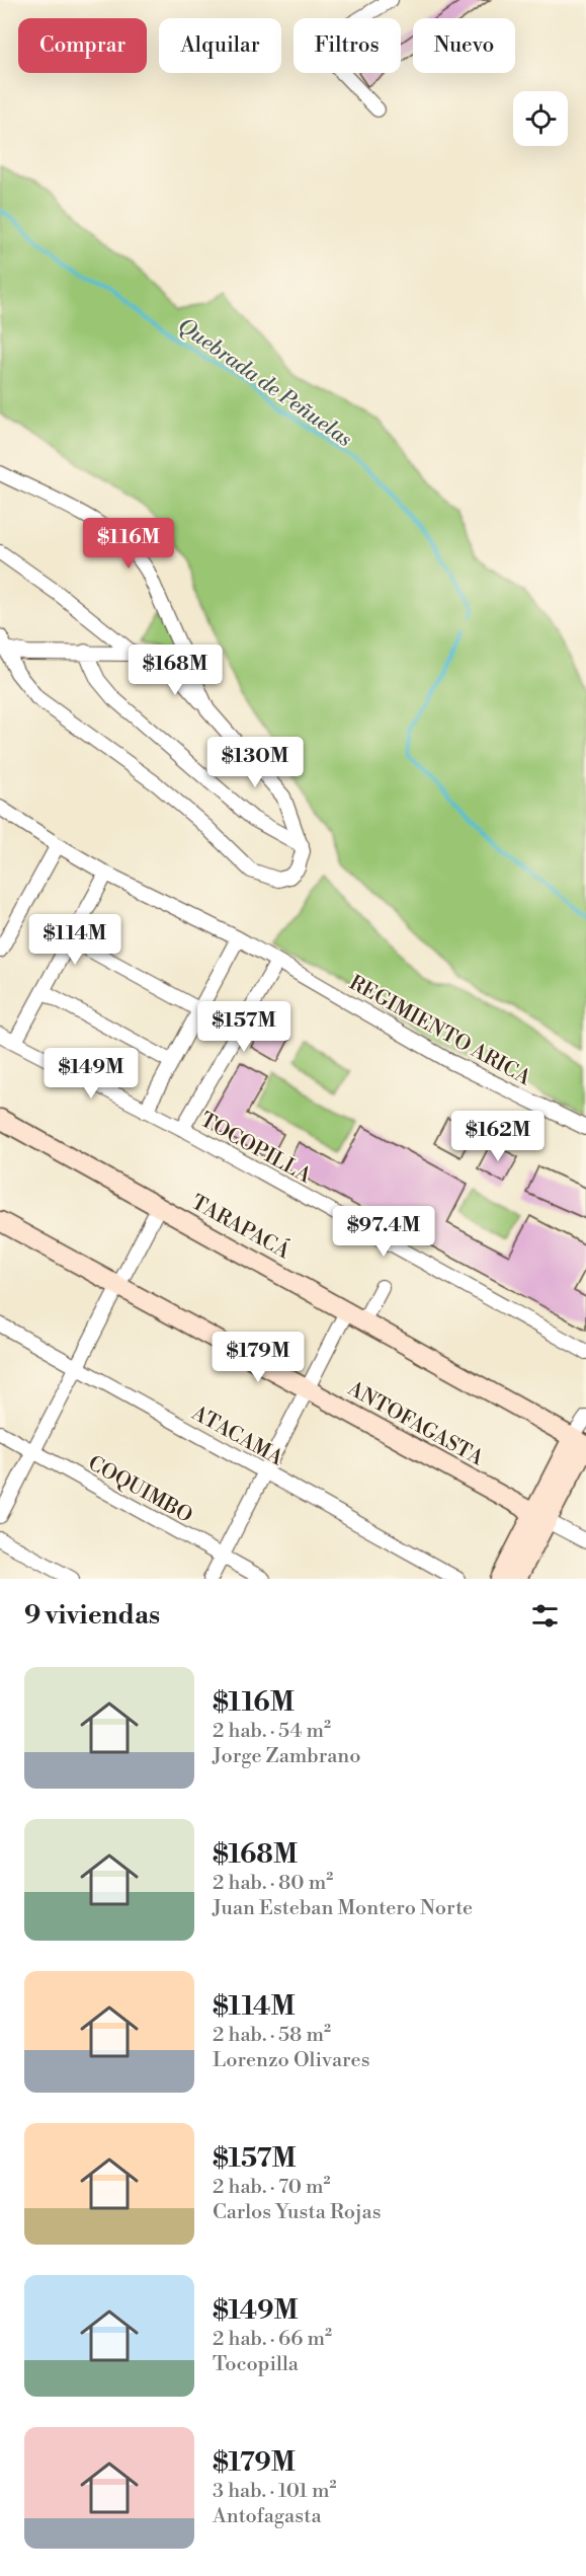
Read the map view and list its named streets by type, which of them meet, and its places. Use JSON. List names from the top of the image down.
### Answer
{
  "streets": {
    "main road": ["TARAPACÁ", "ANTOFAGASTA"],
    "street": [
      "REGIMIENTO ARICA",
      "TOCOPILLA",
      "ATACAMA",
      "COQUIMBO"
    ]
  },
  "water": ["Quebrada de Peñuelas"],
  "page": {
    "chip": [
      "Comprar",
      "Alquilar",
      "Filtros",
      "Nuevo"
    ],
    "price": [
      "$116M",
      "$168M",
      "$130M",
      "$114M",
      "$157M",
      "$149M",
      "$162M",
      "$97.4M",
      "$179M"
    ],
    "heading": "9 viviendas",
    "list": [
      {
        "name": "$116M",
        "note": "2 hab. · 54 m² · Jorge Zambrano"
      },
      {
        "name": "$168M",
        "note": "2 hab. · 80 m² · Juan Esteban Montero Norte"
      },
      {
        "name": "$114M",
        "note": "2 hab. · 58 m² · Lorenzo Olivares"
      },
      {
        "name": "$157M",
        "note": "2 hab. · 70 m² · Carlos Yusta Rojas"
      },
      {
        "name": "$149M",
        "note": "2 hab. · 66 m² · Tocopilla"
      },
      {
        "name": "$179M",
        "note": "3 hab. · 101 m² · Antofagasta"
      }
    ]
  }
}
